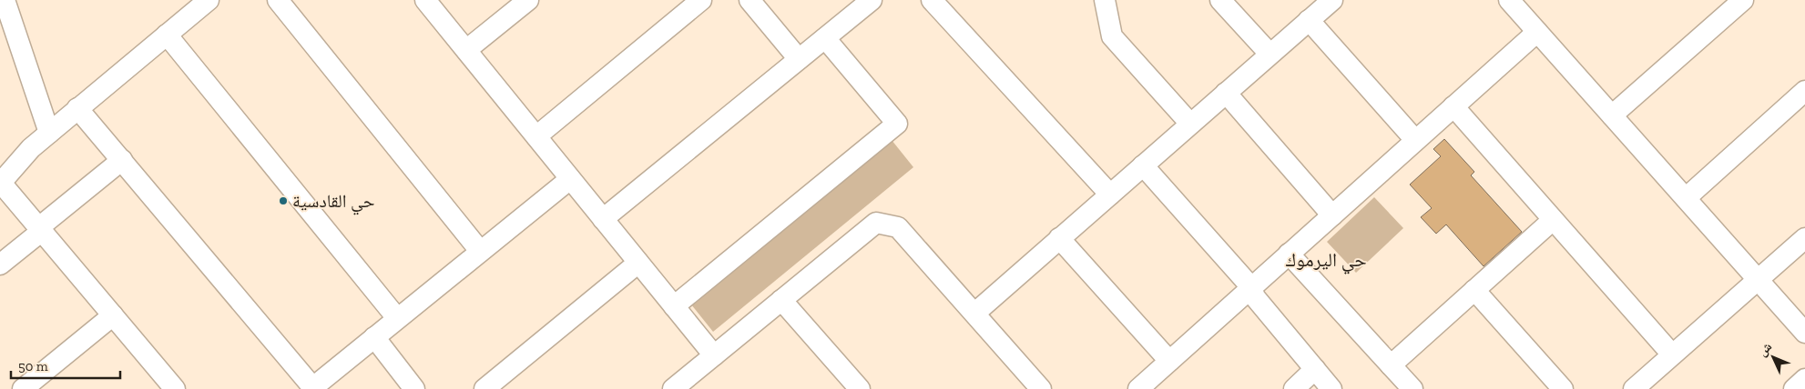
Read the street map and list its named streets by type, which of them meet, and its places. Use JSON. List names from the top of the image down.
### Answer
{
  "districts": ["حي اليرموك"],
  "places": ["حي القادسية"],
  "scale_bar": "50 m",
  "north": "top left"
}
